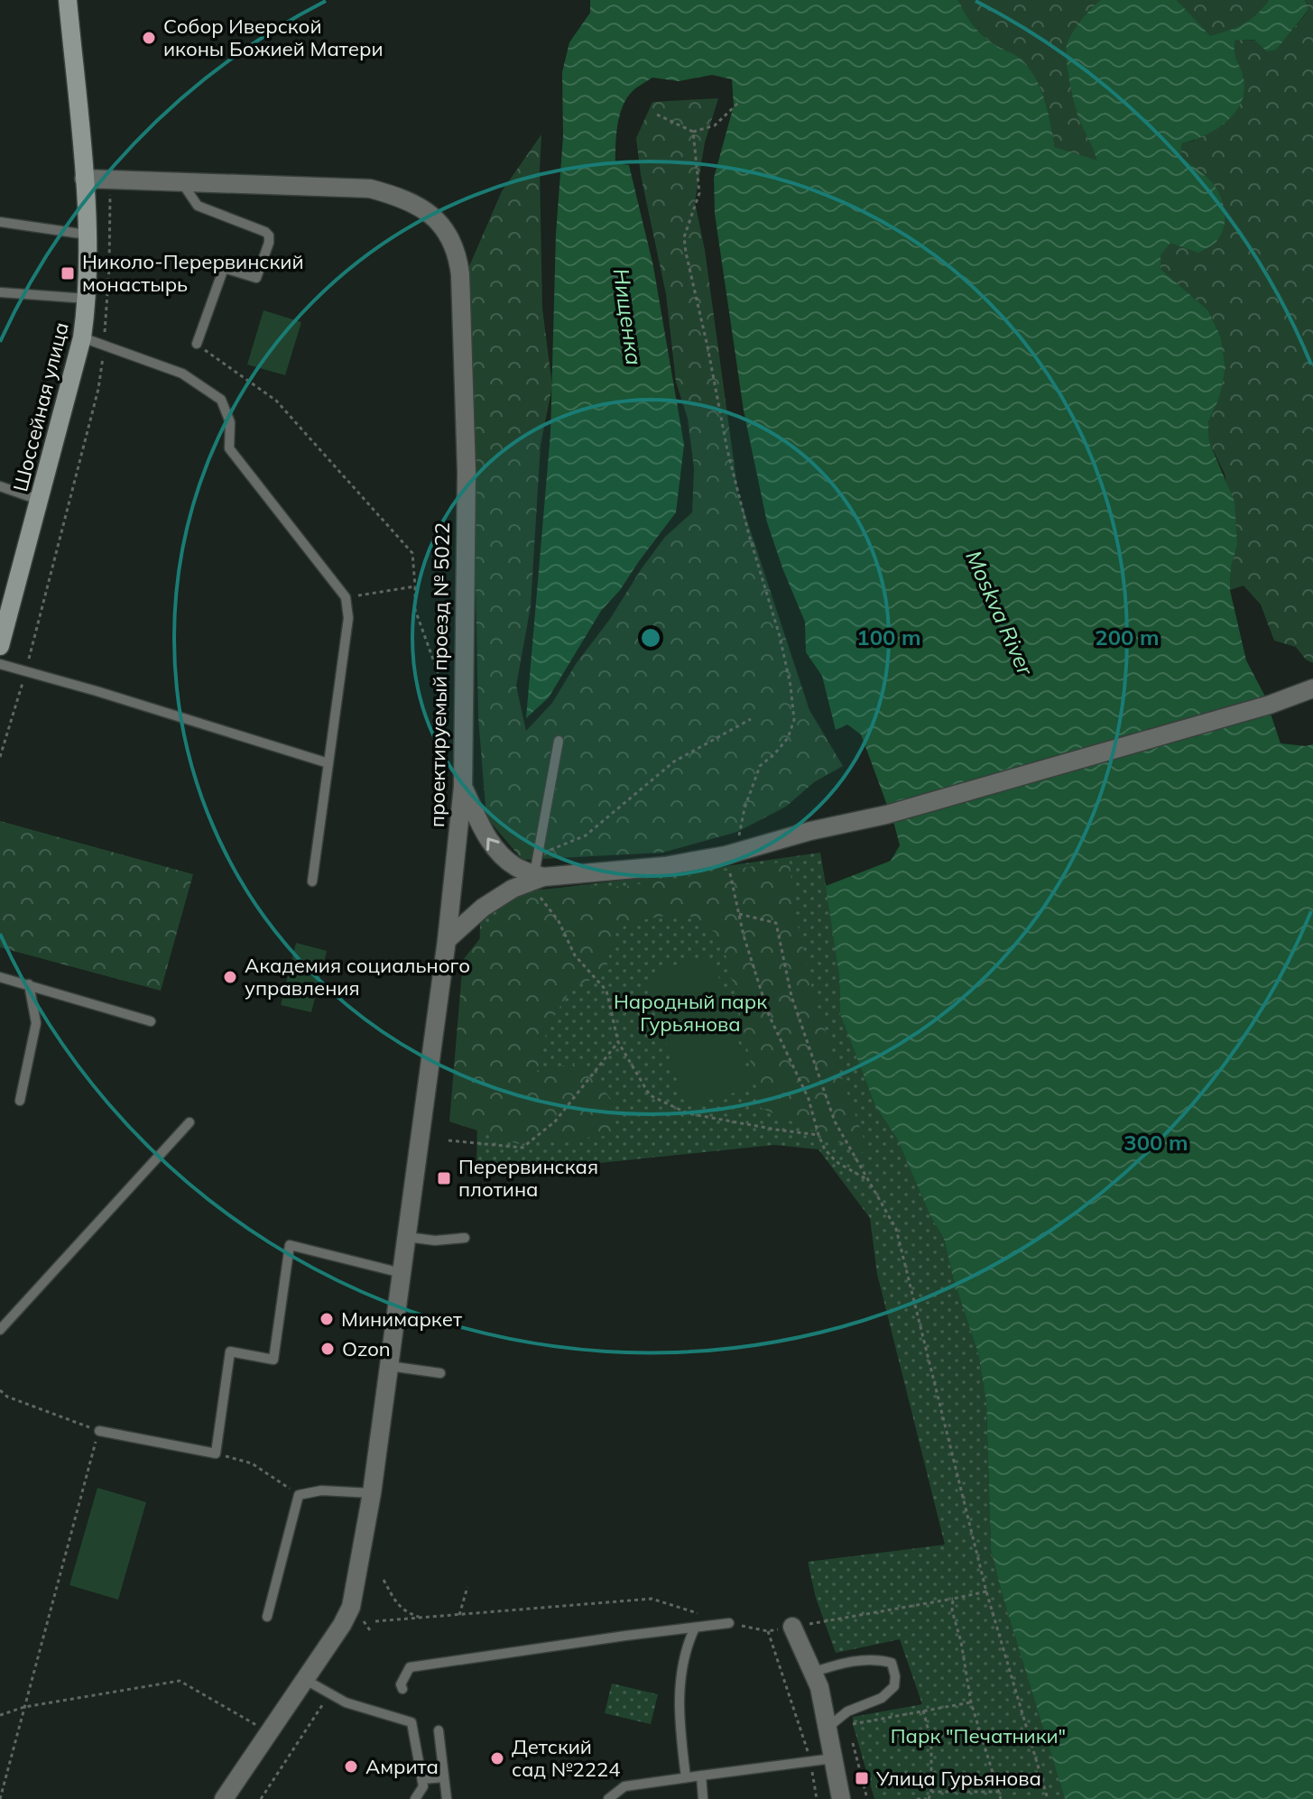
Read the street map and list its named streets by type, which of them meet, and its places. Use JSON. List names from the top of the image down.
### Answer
{
  "streets": {
    "main road": ["Шоссейная улица"],
    "street": ["проектируемый проезд № 5022"]
  },
  "crossings": [
    ["Шоссейная улица", "проектируемый проезд № 5022"]
  ],
  "water": ["Нищенка", "Moskva River"],
  "parks": ["Народный парк Гурьянова", "Парк \"Печатники\""],
  "places": {
    "other": [
      "Собор Иверской иконы Божией Матери",
      "Академия социального управления",
      "Минимаркет",
      "Ozon",
      "Детский сад №2224",
      "Амрита"
    ],
    "transit": ["Николо-Перервинский монастырь", "Перервинская плотина", "Улица Гурьянова"]
  },
  "rings": ["100 m", "200 m", "300 m"]
}
